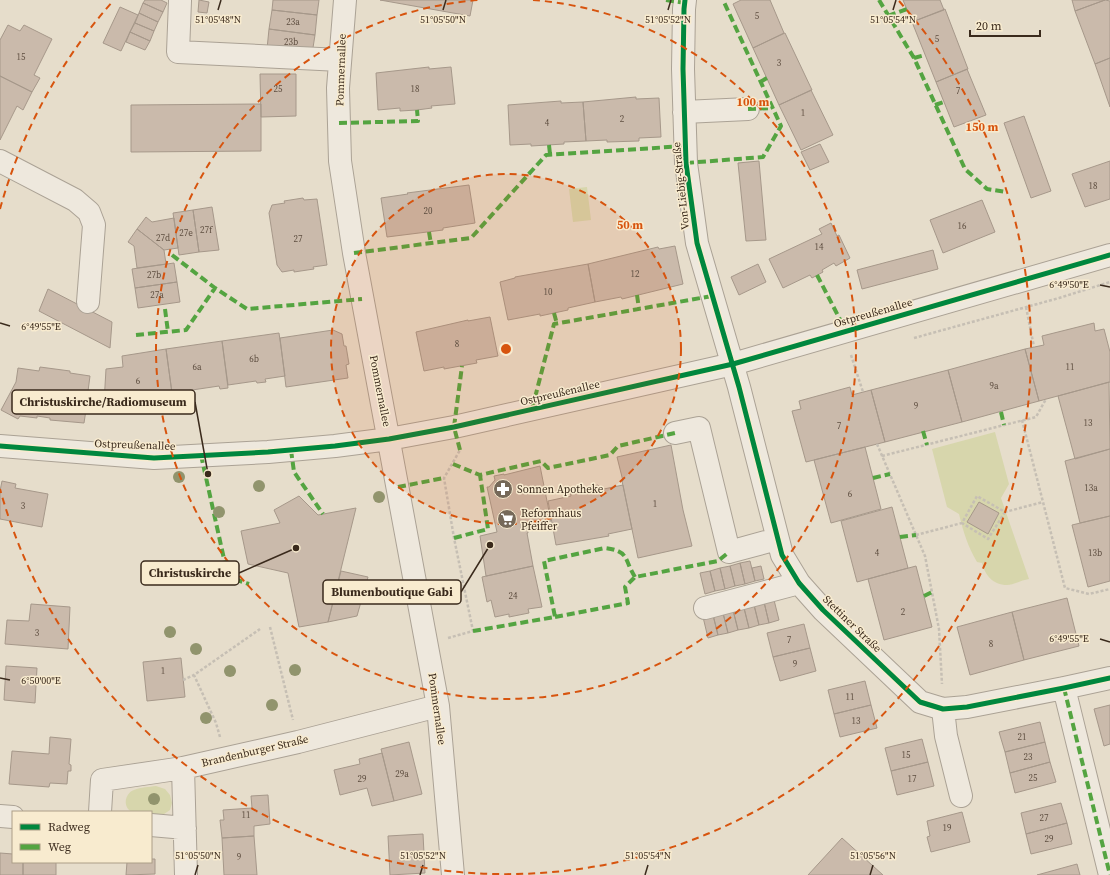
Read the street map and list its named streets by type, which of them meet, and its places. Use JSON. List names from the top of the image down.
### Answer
{
  "streets": {
    "street": [
      "Pommernallee",
      "Von-Liebig-Straße",
      "Ostpreußenallee",
      "Stettiner Straße",
      "Brandenburger Straße"
    ]
  },
  "crossings": [
    ["Pommernallee", "Ostpreußenallee"],
    ["Pommernallee", "Brandenburger Straße"],
    ["Von-Liebig-Straße", "Ostpreußenallee"],
    ["Von-Liebig-Straße", "Stettiner Straße"],
    ["Ostpreußenallee", "Stettiner Straße"]
  ],
  "places": {
    "other": ["Christuskirche/Radiomuseum", "Blumenboutique Gabi", "Christuskirche"],
    "pharmacy": ["Sonnen Apotheke"],
    "supermarket": ["Reformhaus Pfeiffer"]
  },
  "house_numbers": [
    "5",
    "23a",
    "5",
    "23b",
    "15",
    "3",
    "25",
    "18",
    "7",
    "1",
    "2",
    "4",
    "18",
    "20",
    "16",
    "27f",
    "27e",
    "27d",
    "27",
    "14",
    "12",
    "27b",
    "10",
    "27a",
    "8",
    "6b",
    "6a",
    "11",
    "6",
    "9a",
    "9",
    "13",
    "7",
    "13a",
    "6",
    "1",
    "3",
    "4",
    "13b",
    "24",
    "2",
    "3",
    "7",
    "8",
    "9",
    "1",
    "11",
    "13",
    "21",
    "15",
    "23",
    "29a",
    "25",
    "29",
    "17",
    "11",
    "27",
    "19",
    "29",
    "9"
  ],
  "legend": ["Radweg", "Weg"],
  "scale_bar": "20 m",
  "coordinates": [
    "51°05'48\"N",
    "51°05'50\"N",
    "51°05'52\"N",
    "51°05'54\"N",
    "6°49'50\"E",
    "6°49'55\"E",
    "6°50'00\"E",
    "51°05'56\"N"
  ],
  "rings": ["100 m", "150 m", "50 m"]
}
